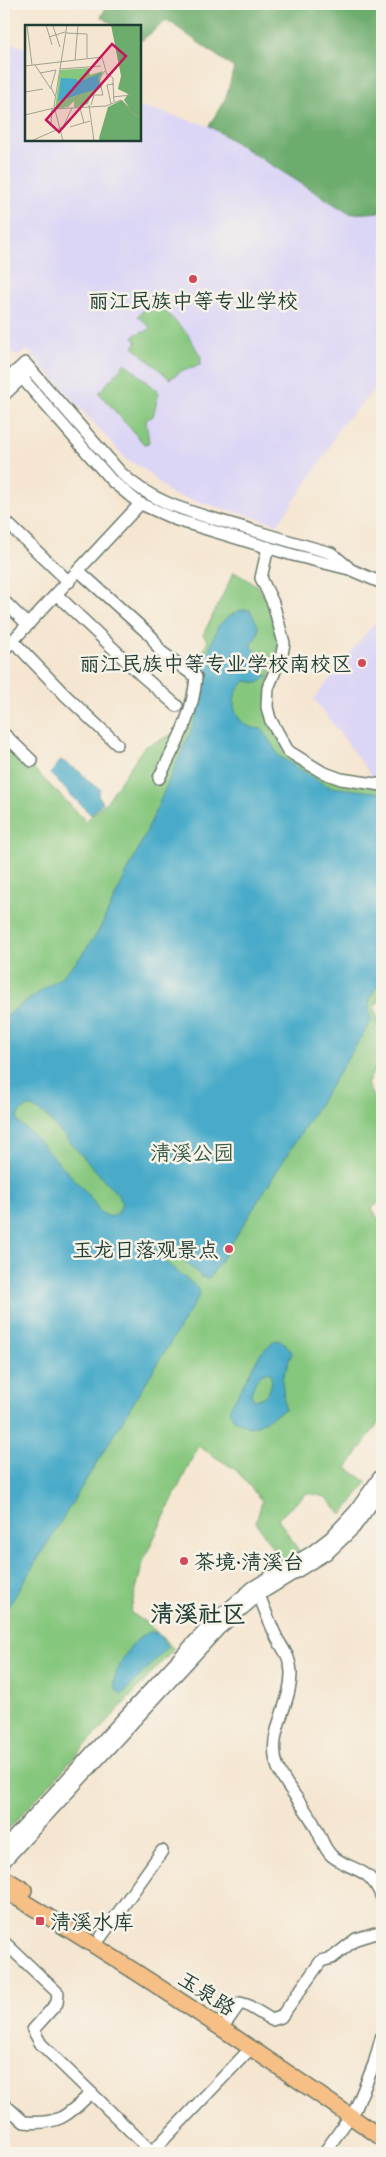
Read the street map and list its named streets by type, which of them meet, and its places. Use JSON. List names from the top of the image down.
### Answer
{
  "streets": {
    "main road": ["玉泉路"]
  },
  "districts": ["清溪社区"],
  "parks": ["清溪公园"],
  "places": {
    "other": [
      "丽江民族中等专业学校",
      "丽江民族中等专业学校南校区",
      "玉龙日落观景点",
      "茶境·清溪台"
    ],
    "transit": ["清溪水库"]
  }
}
